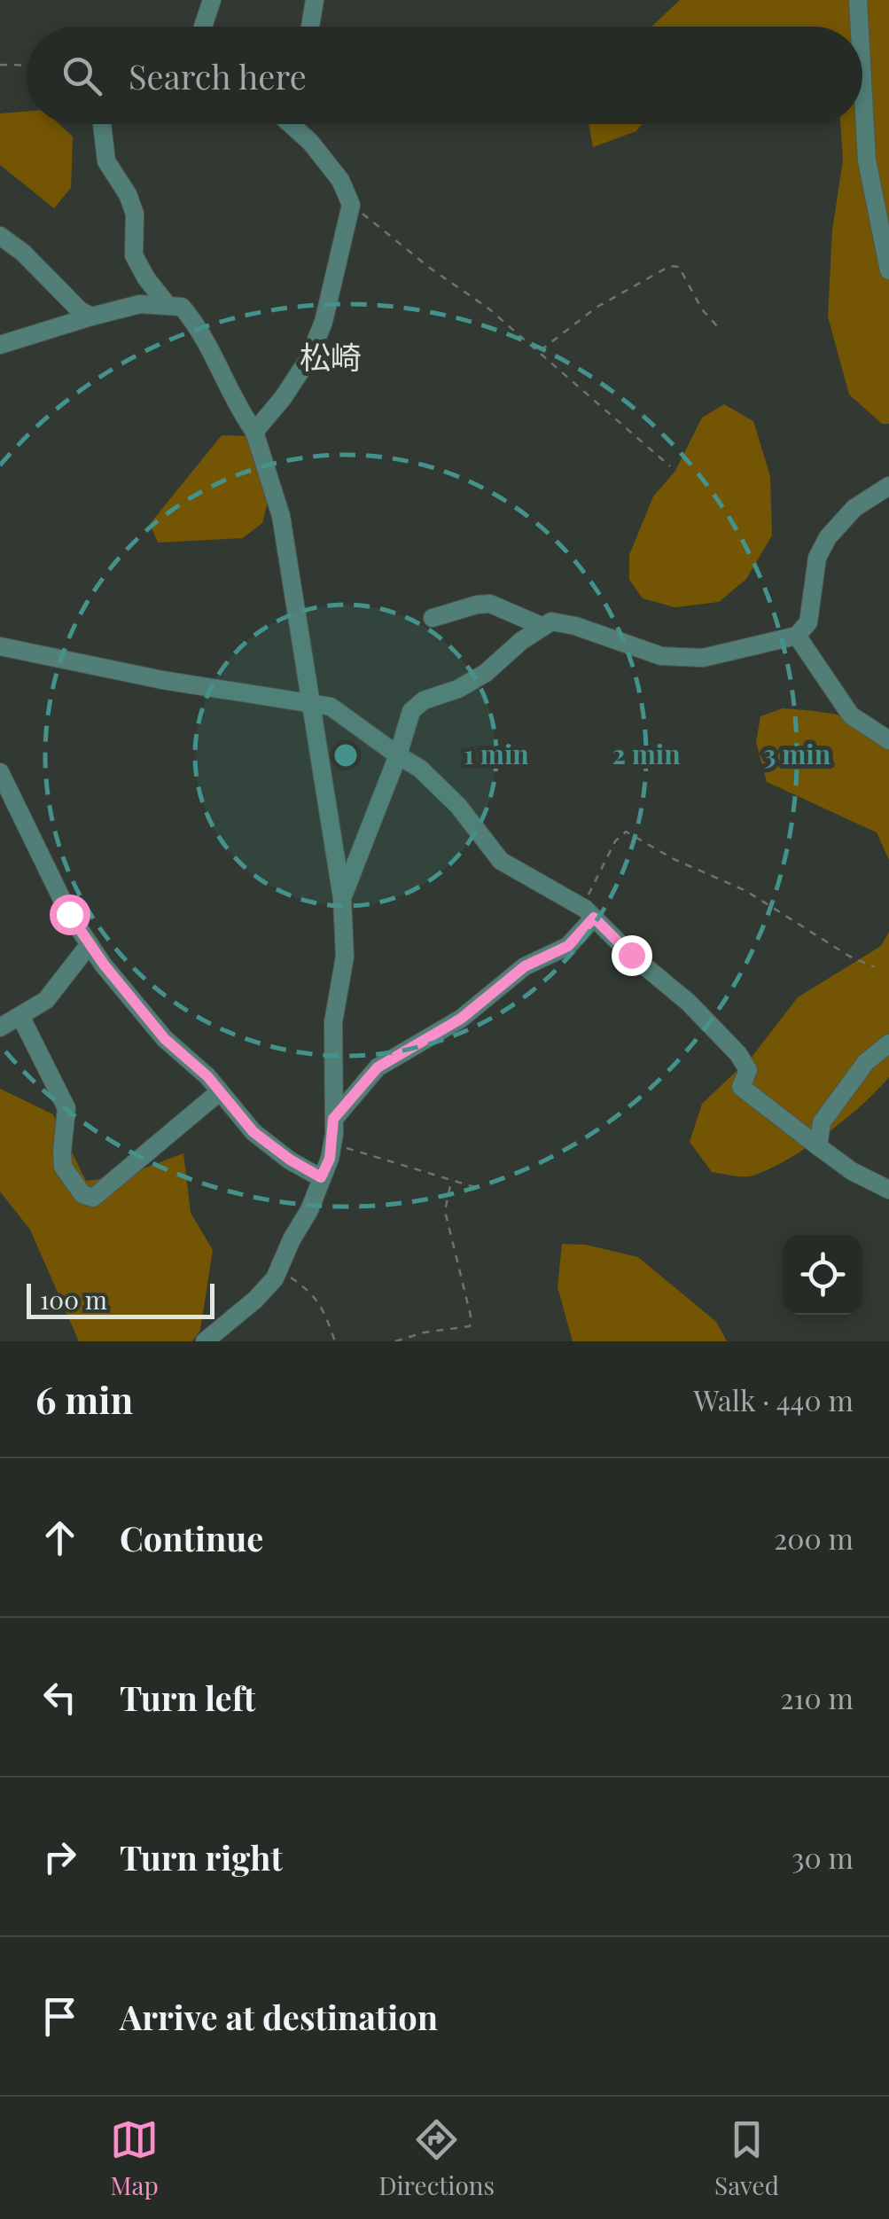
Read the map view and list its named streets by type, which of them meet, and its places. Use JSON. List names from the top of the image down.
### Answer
{
  "districts": ["松崎"],
  "scale_bar": "100 m",
  "page": {
    "search": "Search here",
    "scale": "100 m",
    "heading": ["6 min", "Walk · 440 m"],
    "list": [
      ["Continue", "200 m"],
      ["Turn left", "210 m"],
      ["Turn right", "30 m"],
      "Arrive at destination"
    ],
    "nav": ["Map", "Directions", "Saved"]
  },
  "rings": ["1 min", "2 min", "3 min"]
}
